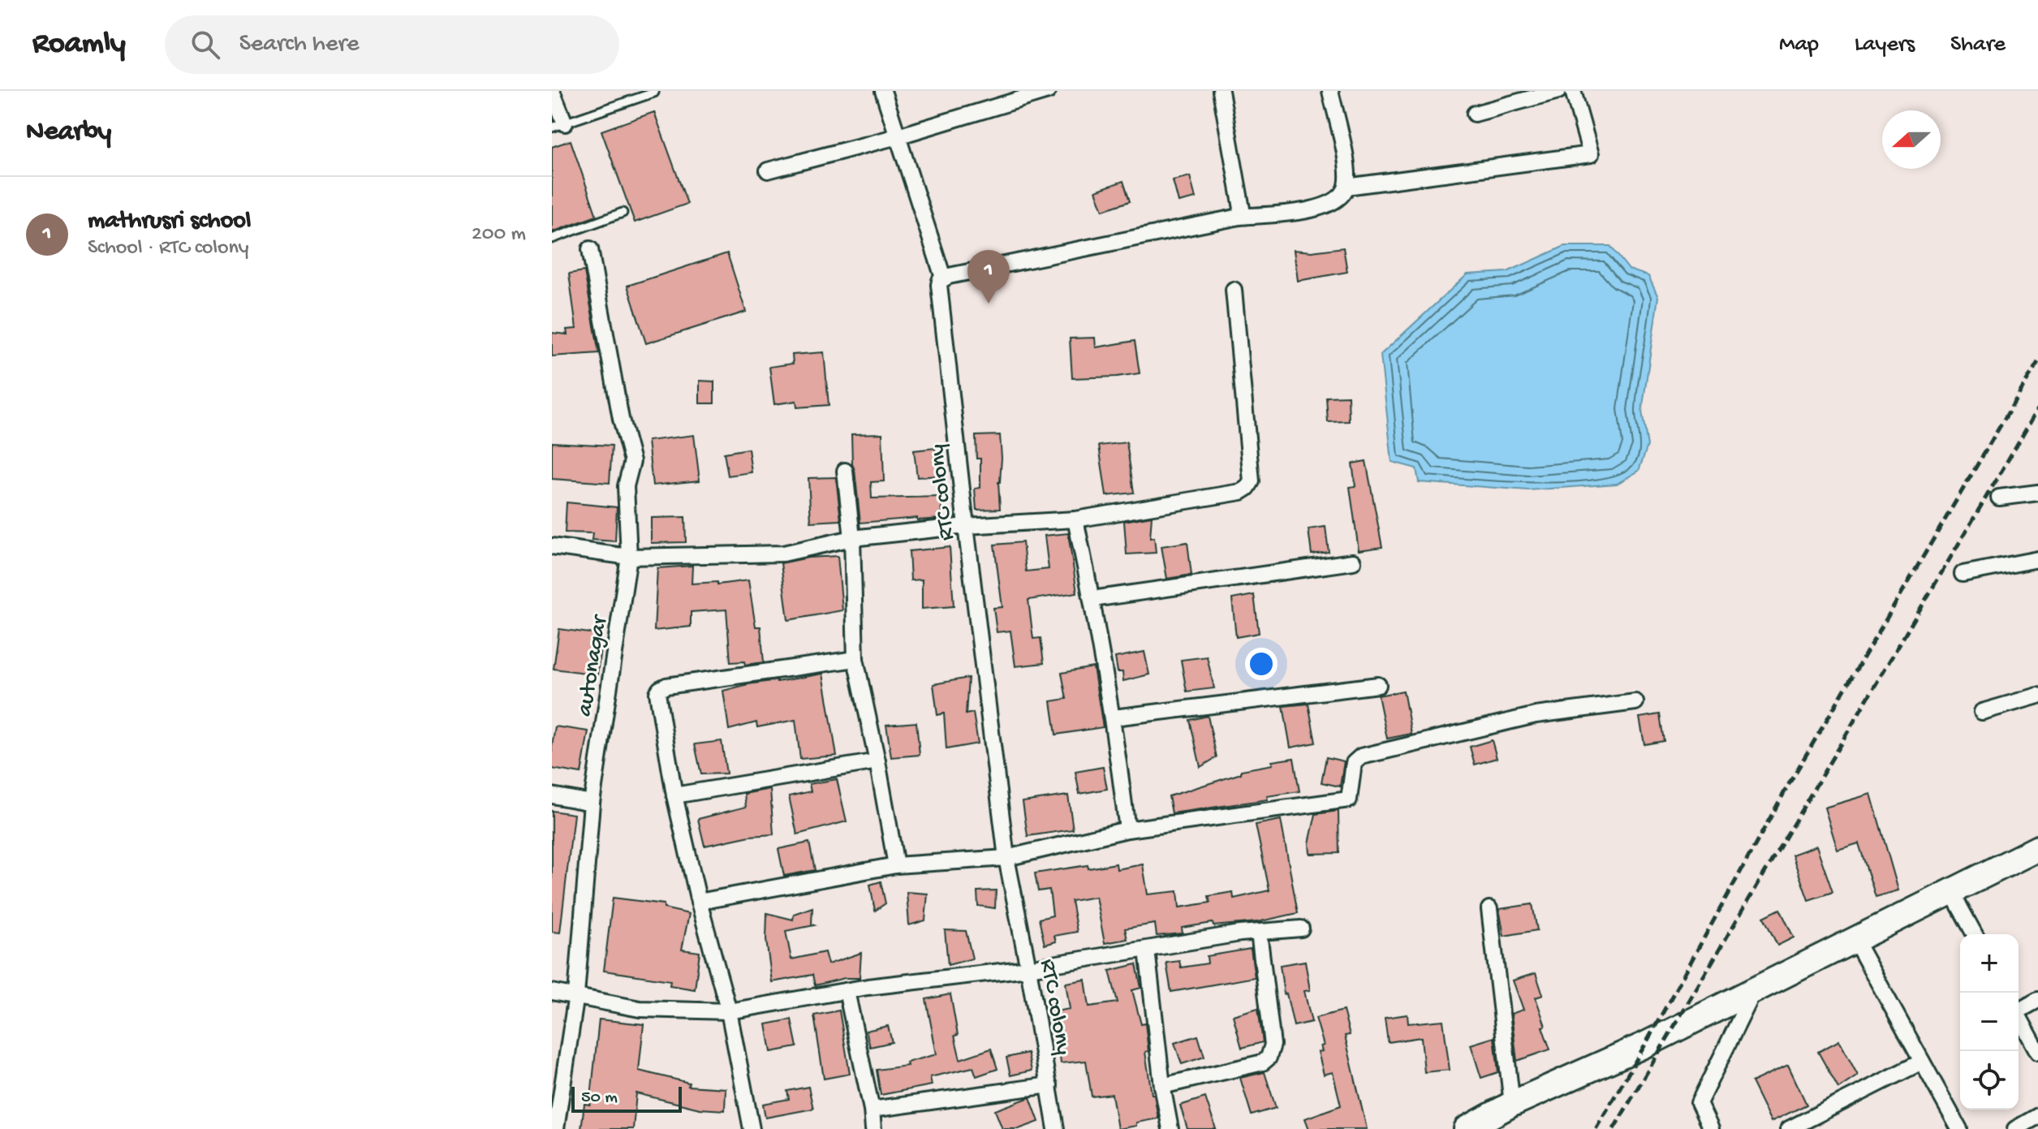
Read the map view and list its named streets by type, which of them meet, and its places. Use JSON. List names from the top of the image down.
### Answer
{
  "streets": {
    "street": ["RTC colony", "autonagar"]
  },
  "scale_bar": "50 m",
  "north": "left",
  "page": {
    "header": "Roamly",
    "search": "Search here",
    "nav": ["Map", "Layers", "Share"],
    "heading": "Nearby",
    "list": [
      {
        "mark": "1",
        "name": "mathrusri school",
        "note": "School · RTC colony",
        "value": "200 m"
      }
    ],
    "pins": "1",
    "map_buttons": ["+", "−"],
    "scale": "50 m"
  }
}
